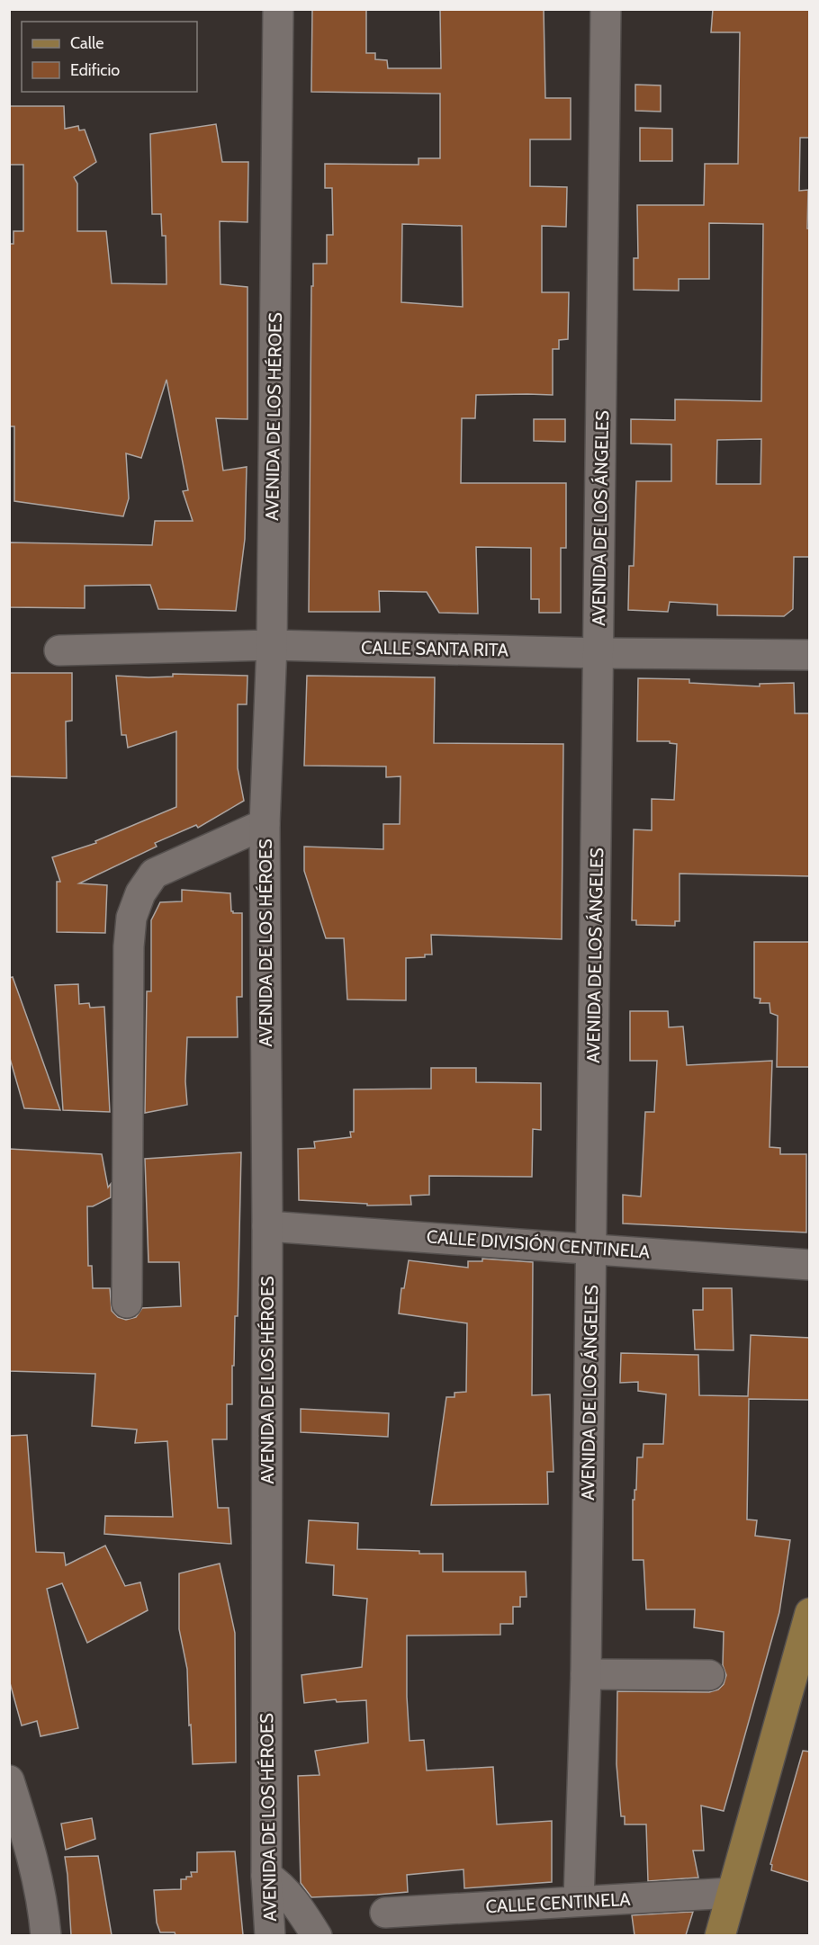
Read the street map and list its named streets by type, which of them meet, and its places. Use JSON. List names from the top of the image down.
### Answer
{
  "streets": {
    "street": [
      "AVENIDA DE LOS HÉROES",
      "AVENIDA DE LOS ÁNGELES",
      "CALLE SANTA RITA",
      "CALLE DIVISIÓN CENTINELA",
      "CALLE CENTINELA"
    ]
  },
  "crossings": [
    ["AVENIDA DE LOS HÉROES", "CALLE SANTA RITA"],
    ["AVENIDA DE LOS HÉROES", "CALLE DIVISIÓN CENTINELA"],
    ["AVENIDA DE LOS ÁNGELES", "CALLE SANTA RITA"],
    ["AVENIDA DE LOS ÁNGELES", "CALLE DIVISIÓN CENTINELA"],
    ["AVENIDA DE LOS ÁNGELES", "CALLE CENTINELA"]
  ],
  "legend": ["Calle", "Edificio"]
}
